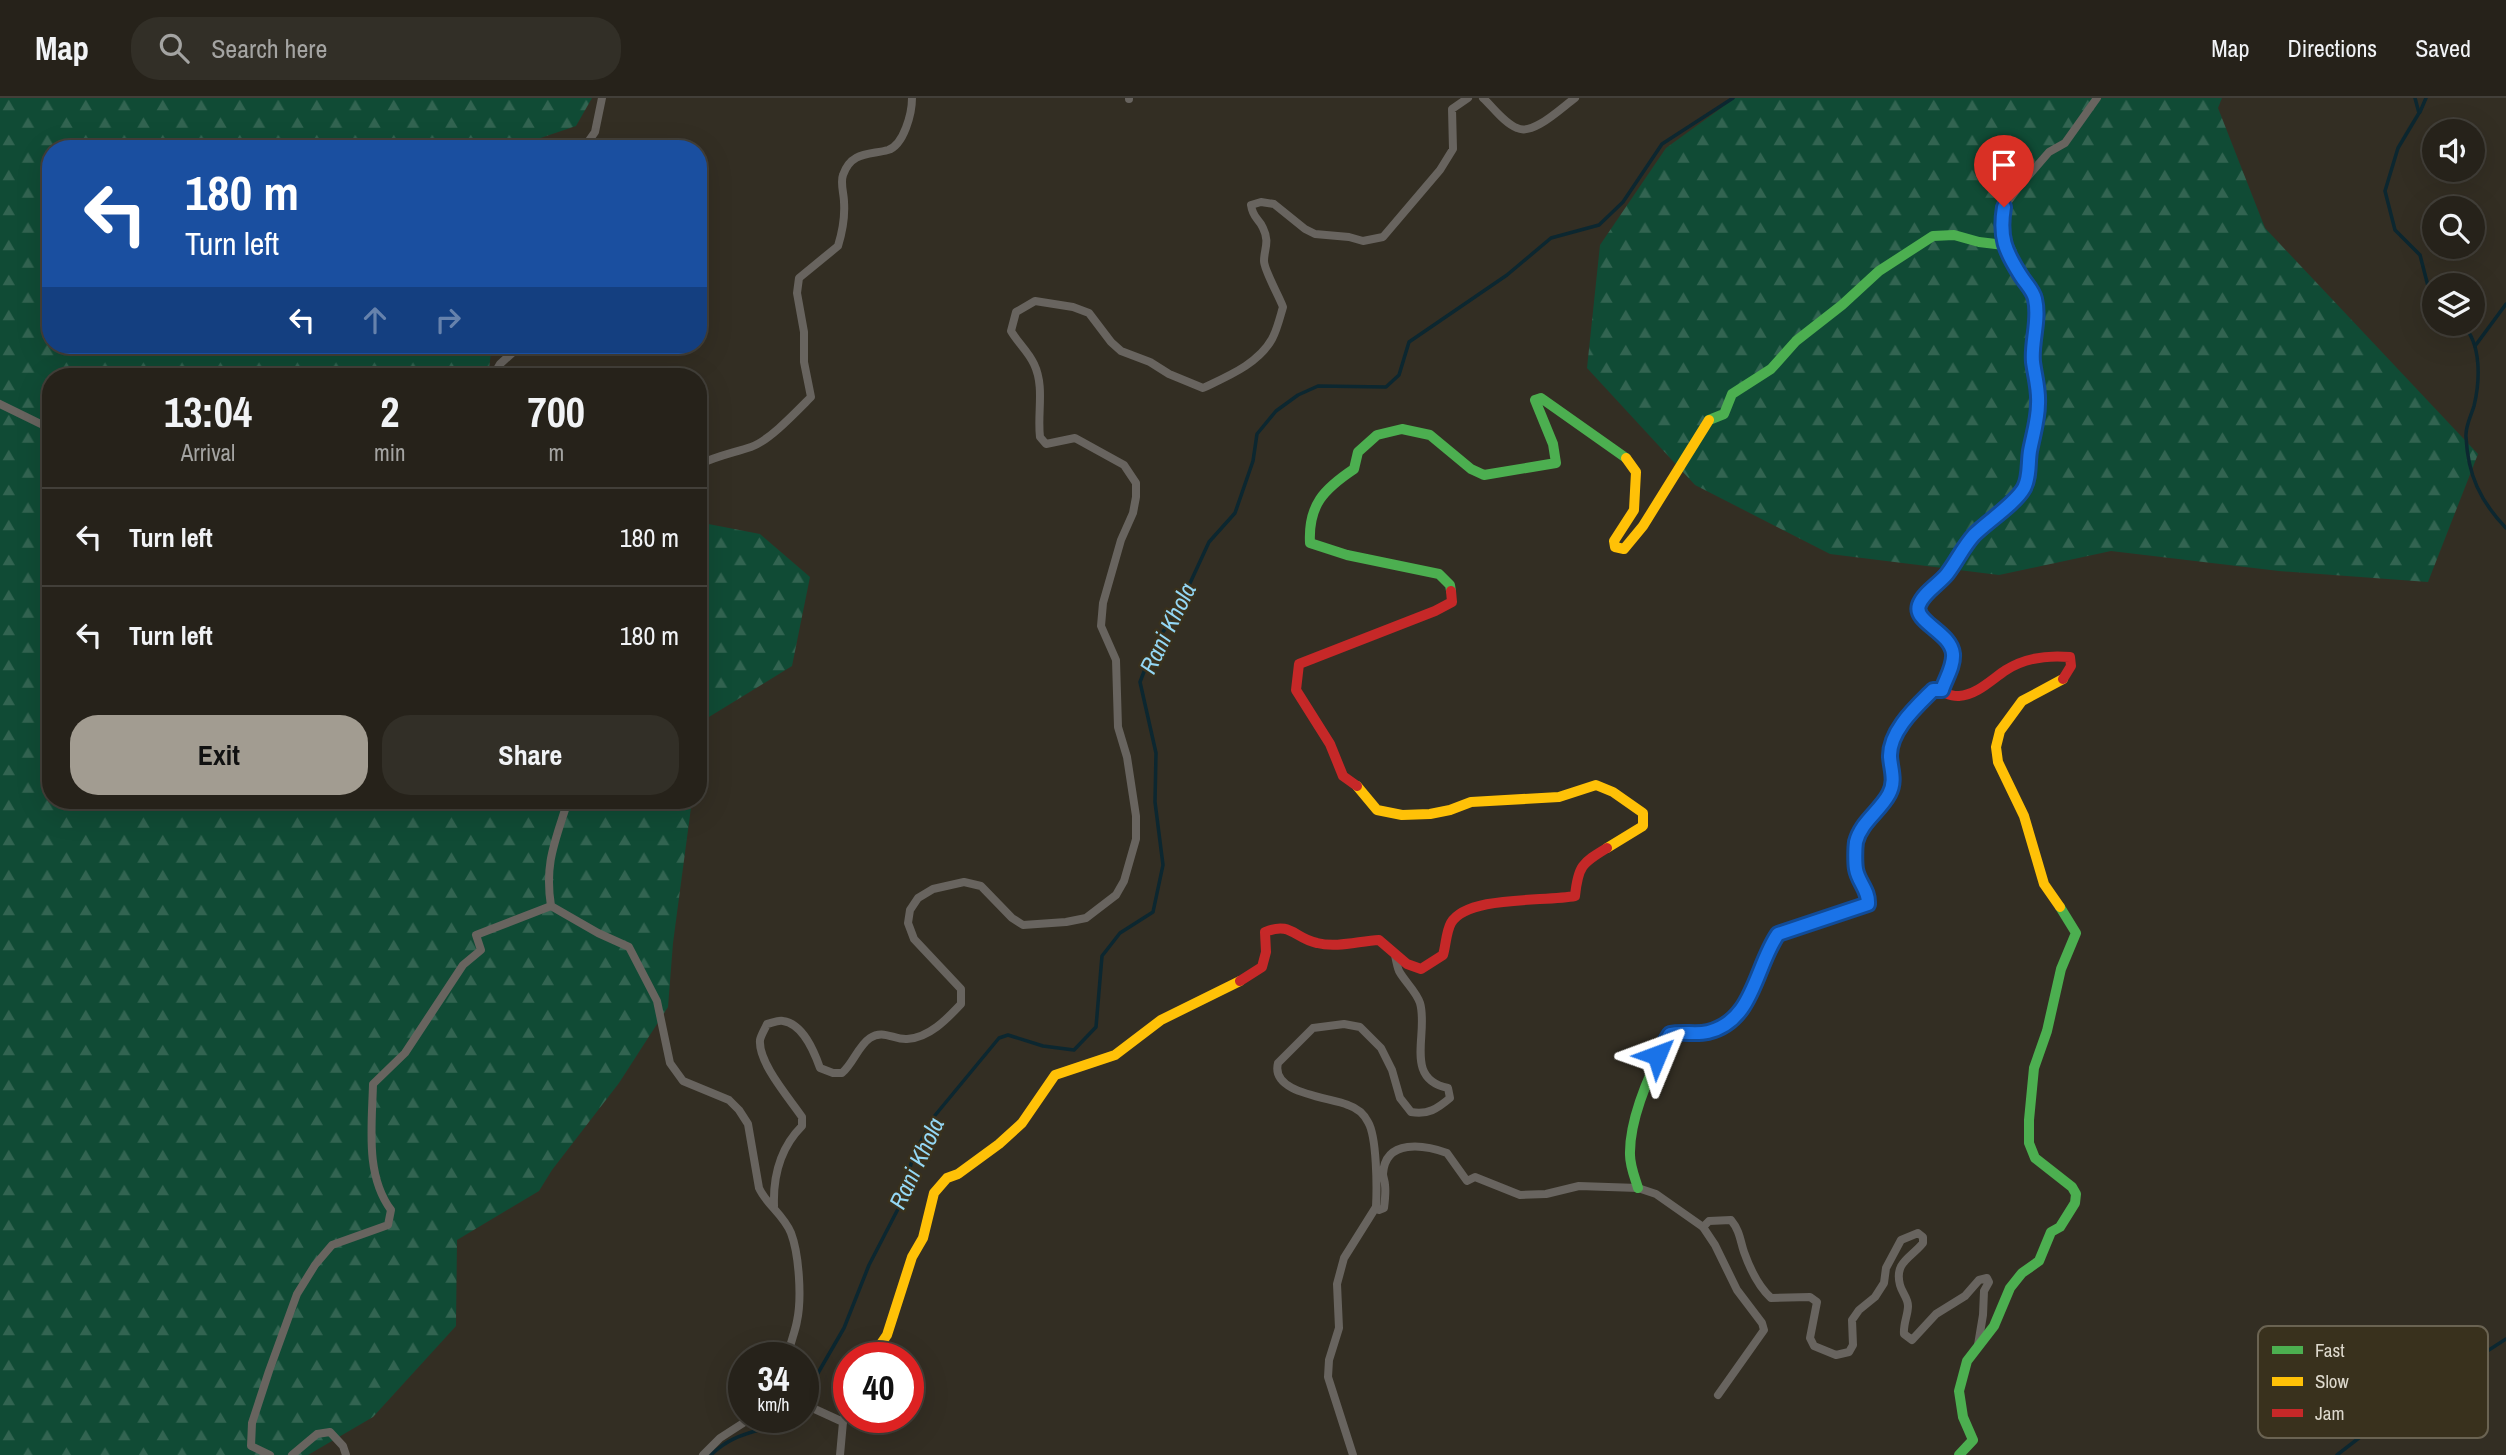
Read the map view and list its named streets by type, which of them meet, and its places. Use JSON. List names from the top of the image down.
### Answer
{
  "water": ["Rani Khola"],
  "legend": ["Fast", "Slow", "Jam"],
  "page": {
    "header": "Map",
    "search": "Search here",
    "nav": ["Map", "Directions", "Saved"],
    "turn": ["180 m", "Turn left"],
    "eta": [
      "13:04",
      "Arrival",
      "2",
      "min",
      "700",
      "m"
    ],
    "list": [
      {
        "name": "Turn left",
        "value": "180 m"
      },
      {
        "name": "Turn left",
        "value": "180 m"
      }
    ],
    "buttons": ["Exit", "Share"],
    "speed": "34 km/h",
    "limit": "40"
  }
}
